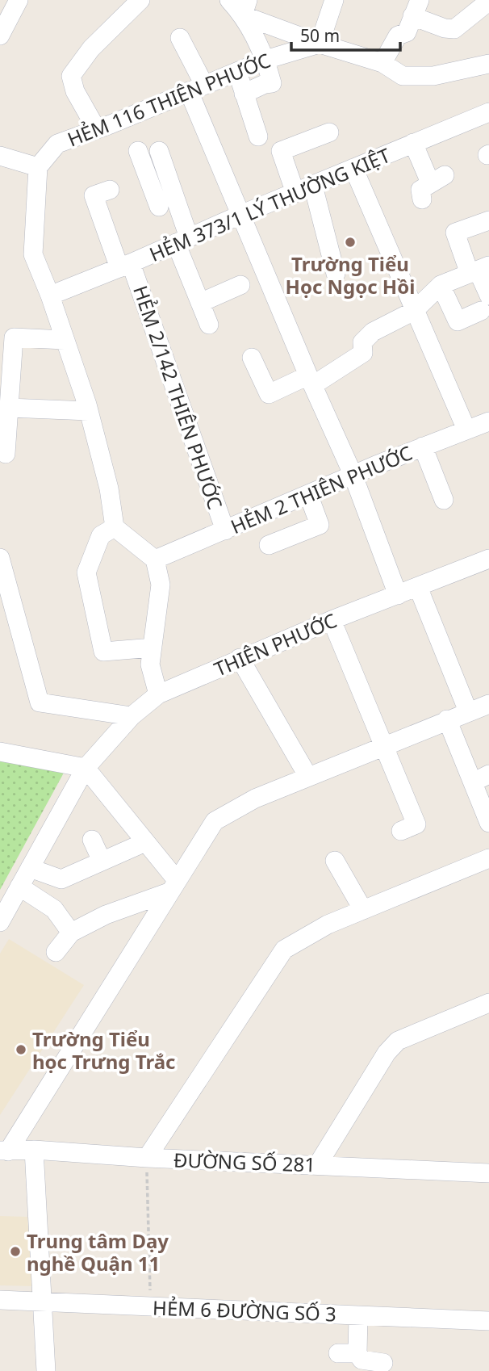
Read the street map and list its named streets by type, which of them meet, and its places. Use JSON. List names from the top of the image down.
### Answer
{
  "streets": {
    "street": [
      "HẺM 116 THIÊN PHƯỚC",
      "HẺM 373/1 LÝ THƯỜNG KIỆT",
      "HẺM 2/142 THIÊN PHƯỚC",
      "HẺM 2 THIÊN PHƯỚC",
      "THIÊN PHƯỚC",
      "ĐƯỜNG SỐ 281",
      "HẺM 6 ĐƯỜNG SỐ 3"
    ]
  },
  "crossings": [
    ["HẺM 373/1 LÝ THƯỜNG KIỆT", "HẺM 2/142 THIÊN PHƯỚC"],
    ["HẺM 2/142 THIÊN PHƯỚC", "HẺM 2 THIÊN PHƯỚC"]
  ],
  "places": ["Trường Tiểu Học Ngọc Hồi", "Trường Tiểu học Trưng Trắc", "Trung tâm Dạy nghề Quận 11"],
  "scale_bar": "50 m"
}
